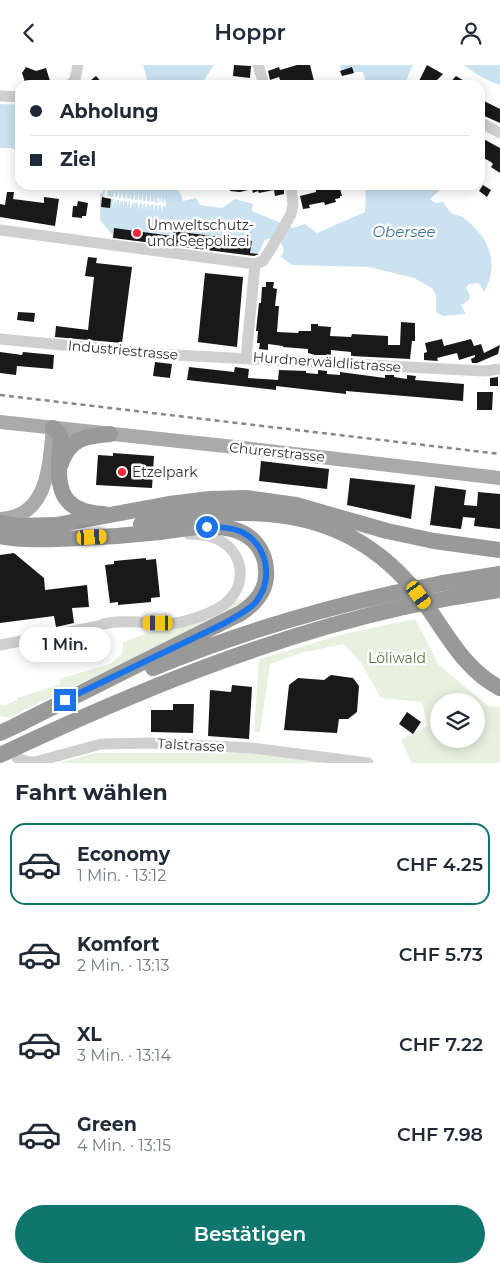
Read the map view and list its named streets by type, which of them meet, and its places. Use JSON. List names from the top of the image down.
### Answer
{
  "streets": {
    "main road": ["Churerstrasse"],
    "street": ["Industriestrasse", "Hurdnerwäldlistrasse", "Talstrasse"]
  },
  "crossings": [
    ["Industriestrasse", "Hurdnerwäldlistrasse"]
  ],
  "water": ["Obersee"],
  "parks": ["Löliwald"],
  "places": ["Umweltschutz- und Seepolizei", "Etzelpark"],
  "page": {
    "header": "Hoppr",
    "banner": ["Abholung", "Ziel"],
    "bubble": "1 Min.",
    "heading": "Fahrt wählen",
    "list": [
      {
        "name": "Economy",
        "note": "1 Min. · 13:12",
        "value": "CHF 4.25"
      },
      {
        "name": "Komfort",
        "note": "2 Min. · 13:13",
        "value": "CHF 5.73"
      },
      {
        "name": "XL",
        "note": "3 Min. · 13:14",
        "value": "CHF 7.22"
      },
      {
        "name": "Green",
        "note": "4 Min. · 13:15",
        "value": "CHF 7.98"
      }
    ],
    "buttons": "Bestätigen"
  }
}
